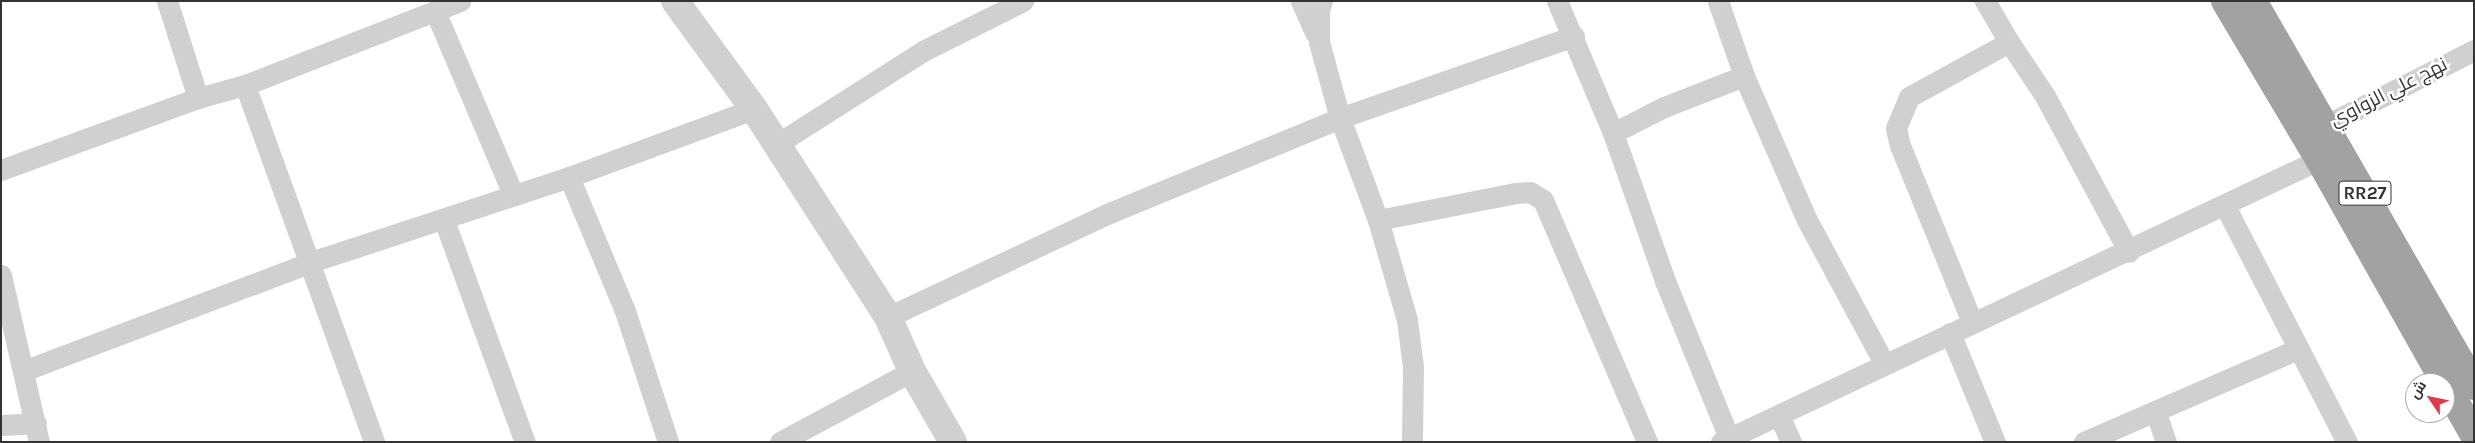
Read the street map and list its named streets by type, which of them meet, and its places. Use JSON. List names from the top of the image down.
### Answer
{
  "streets": {
    "highway": ["RR27"],
    "street": ["نهج علي الزواوي"]
  },
  "crossings": [
    ["نهج علي الزواوي", "RR27"]
  ],
  "north": "top left"
}
